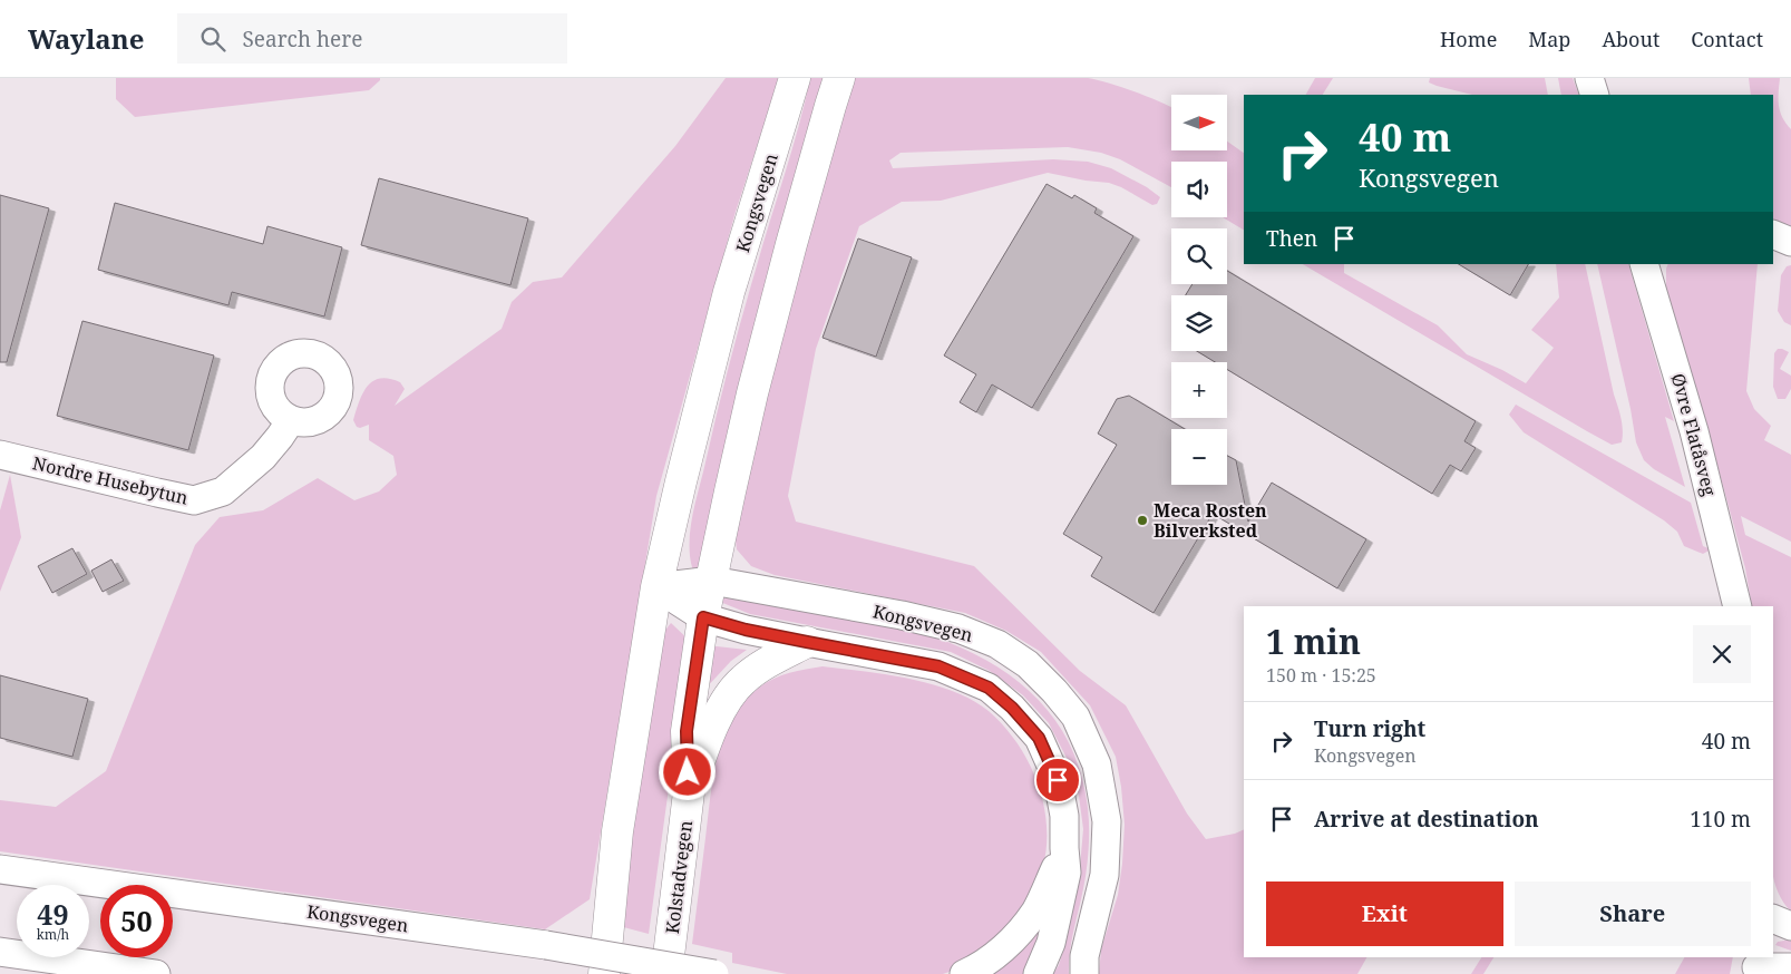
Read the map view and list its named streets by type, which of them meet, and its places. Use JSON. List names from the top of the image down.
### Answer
{
  "streets": {
    "main road": ["Kongsvegen", "Kolstadvegen"],
    "street": ["Øvre Flatåsveg", "Nordre Husebytun"]
  },
  "crossings": [
    ["Kongsvegen", "Kolstadvegen"]
  ],
  "places": ["Meca Rosten Bilverksted"],
  "north": "right",
  "page": {
    "header": "Waylane",
    "search": "Search here",
    "nav": [
      "Home",
      "Map",
      "About",
      "Contact"
    ],
    "map_buttons": ["+", "−"],
    "turn": ["40 m", "Kongsvegen"],
    "then": "Then",
    "heading": ["1 min", "150 m · 15:25"],
    "list": [
      {
        "name": "Turn right",
        "note": "Kongsvegen",
        "value": "40 m"
      },
      {
        "name": "Arrive at destination",
        "value": "110 m"
      }
    ],
    "buttons": ["Exit", "Share"],
    "speed": "49 km/h",
    "limit": "50"
  }
}
